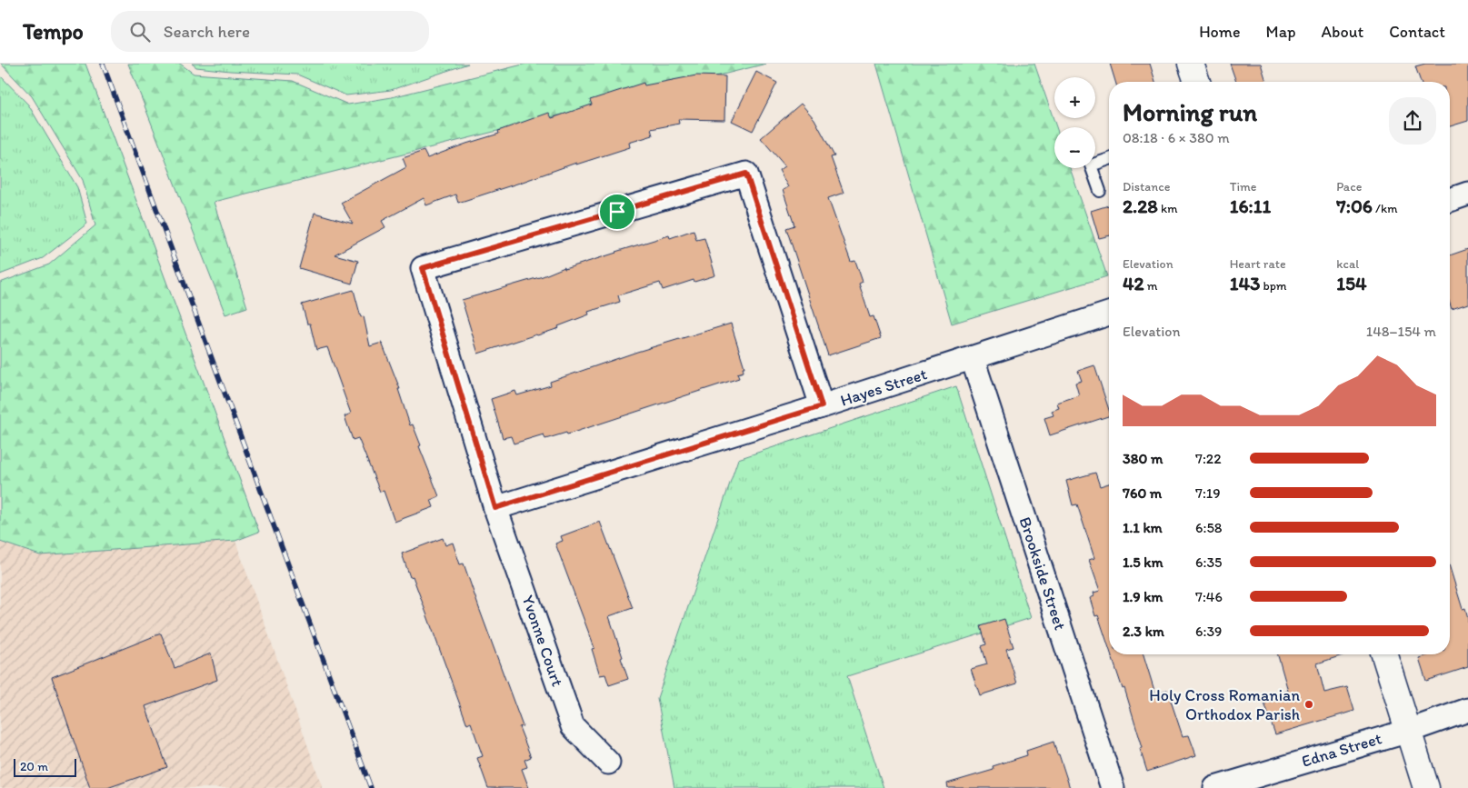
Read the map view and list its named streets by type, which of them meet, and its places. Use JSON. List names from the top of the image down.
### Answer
{
  "streets": {
    "street": [
      "Hayes Street",
      "Brookside Street",
      "Yvonne Court",
      "Edna Street"
    ]
  },
  "crossings": [
    ["Hayes Street", "Brookside Street"],
    ["Hayes Street", "Yvonne Court"]
  ],
  "places": ["Holy Cross Romanian Orthodox Parish"],
  "scale_bar": "20 m",
  "page": {
    "header": "Tempo",
    "search": "Search here",
    "nav": [
      "Home",
      "Map",
      "About",
      "Contact"
    ],
    "map_buttons": ["+", "−"],
    "heading": ["Morning run", "08:18 · 6 × 380 m"],
    "stats": [
      ["Distance", "2.28 km"],
      ["Time", "16:11"],
      ["Pace", "7:06 /km"],
      ["Elevation", "42 m"],
      ["Heart rate", "143 bpm"],
      ["kcal", "154"]
    ],
    "chart": ["Elevation", "148–154 m"],
    "list": [
      {
        "name": "380 m",
        "note": "7:22"
      },
      {
        "name": "760 m",
        "note": "7:19"
      },
      {
        "name": "1.1 km",
        "note": "6:58"
      },
      {
        "name": "1.5 km",
        "note": "6:35"
      },
      {
        "name": "1.9 km",
        "note": "7:46"
      },
      {
        "name": "2.3 km",
        "note": "6:39"
      }
    ],
    "scale": "20 m"
  }
}
